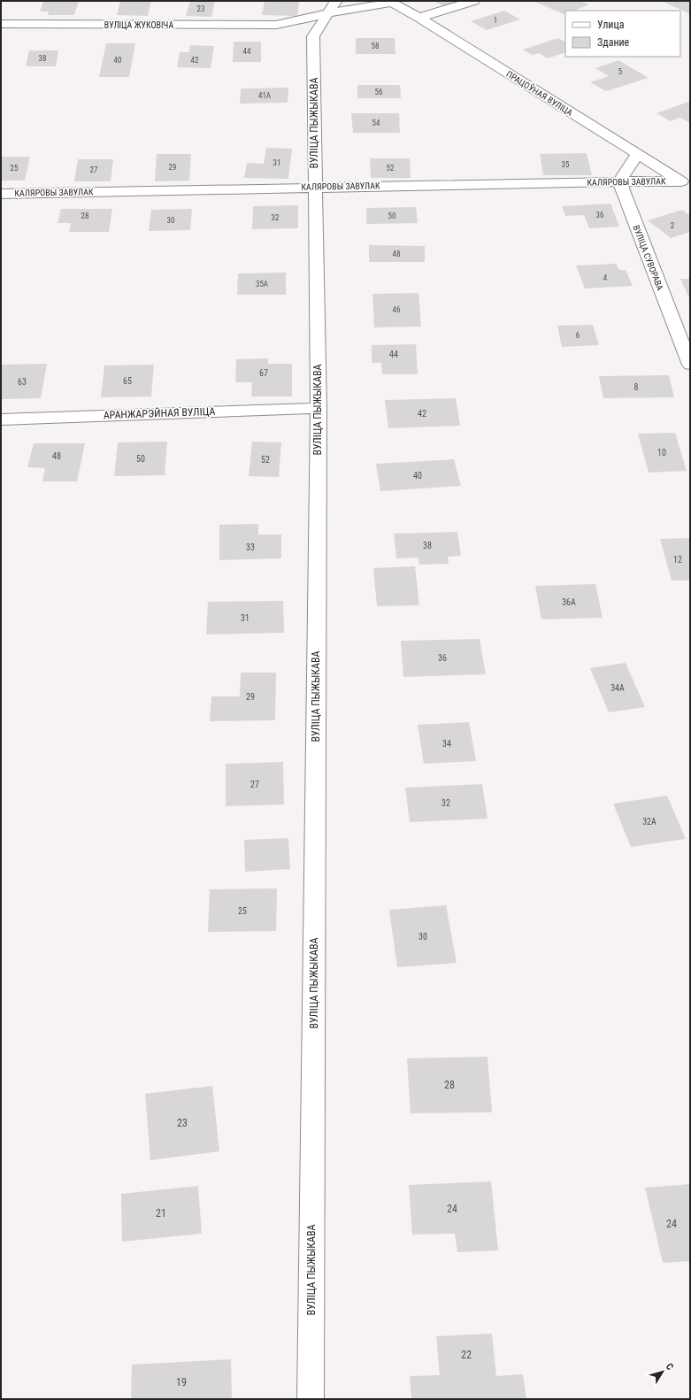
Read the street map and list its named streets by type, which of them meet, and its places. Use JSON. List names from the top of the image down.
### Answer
{
  "streets": {
    "street": [
      "ВУЛІЦА ЖУКОВІЧА",
      "ПРАЦОЎНАЯ ВУЛІЦА",
      "ВУЛІЦА ПЫЖЫКАВА",
      "КАЛЯРОВЫ ЗАВУЛАК",
      "ВУЛІЦА СУВОРАВА",
      "АРАНЖАРЭЙНАЯ ВУЛІЦА"
    ]
  },
  "crossings": [
    ["ВУЛІЦА ЖУКОВІЧА", "ПРАЦОЎНАЯ ВУЛІЦА"],
    ["ВУЛІЦА ЖУКОВІЧА", "ВУЛІЦА ПЫЖЫКАВА"],
    ["ПРАЦОЎНАЯ ВУЛІЦА", "КАЛЯРОВЫ ЗАВУЛАК"],
    ["ВУЛІЦА ПЫЖЫКАВА", "КАЛЯРОВЫ ЗАВУЛАК"],
    ["ВУЛІЦА ПЫЖЫКАВА", "АРАНЖАРЭЙНАЯ ВУЛІЦА"],
    ["КАЛЯРОВЫ ЗАВУЛАК", "ВУЛІЦА СУВОРАВА"]
  ],
  "house_numbers": [
    "23",
    "1",
    "58",
    "44",
    "38",
    "40",
    "42",
    "5",
    "56",
    "41А",
    "54",
    "31",
    "35",
    "29",
    "25",
    "52",
    "27",
    "36",
    "28",
    "50",
    "32",
    "30",
    "2",
    "48",
    "4",
    "35А",
    "46",
    "6",
    "44",
    "67",
    "65",
    "63",
    "8",
    "42",
    "10",
    "48",
    "50",
    "52",
    "40",
    "38",
    "33",
    "12",
    "36А",
    "31",
    "36",
    "34А",
    "29",
    "34",
    "27",
    "32",
    "32А",
    "25",
    "30",
    "28",
    "23",
    "24",
    "21",
    "24",
    "22",
    "19"
  ],
  "legend": ["Улица", "Здание"],
  "north": "top right"
}
